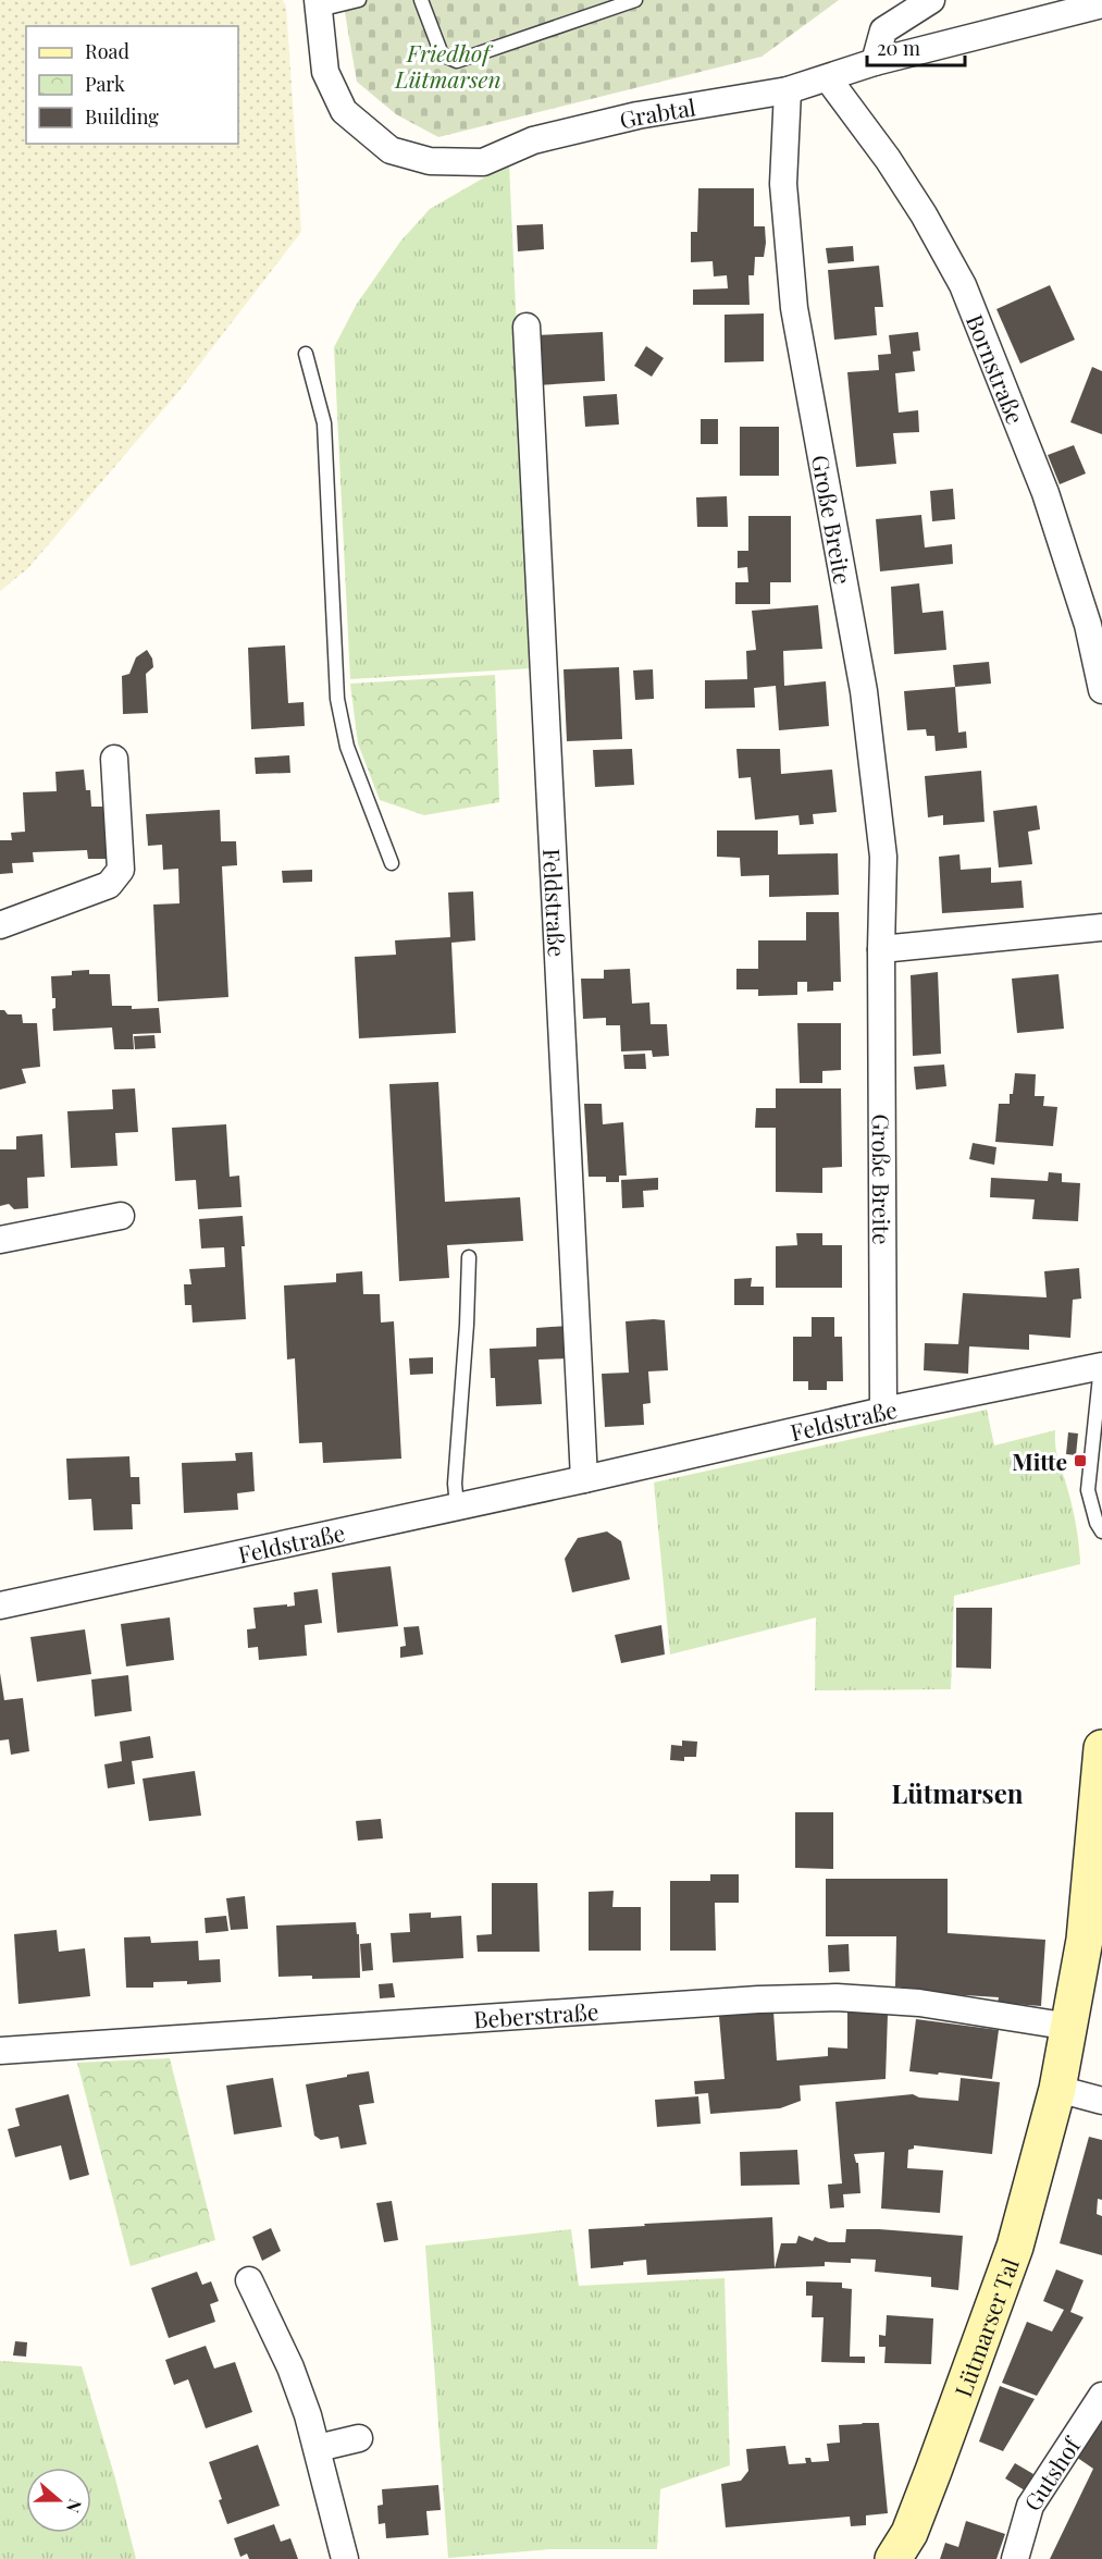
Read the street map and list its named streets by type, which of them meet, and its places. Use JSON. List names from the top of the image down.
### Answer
{
  "streets": {
    "main road": ["Lütmarser Tal"],
    "street": [
      "Grabtal",
      "Bornstraße",
      "Große Breite",
      "Feldstraße",
      "Beberstraße",
      "Gutshof"
    ]
  },
  "crossings": [
    ["Grabtal", "Bornstraße"],
    ["Grabtal", "Große Breite"],
    ["Große Breite", "Feldstraße"],
    ["Beberstraße", "Lütmarser Tal"]
  ],
  "districts": ["Lütmarsen"],
  "parks": ["Friedhof Lütmarsen"],
  "places": {
    "transit": ["Mitte"]
  },
  "legend": ["Road", "Park", "Building"],
  "scale_bar": "20 m",
  "north": "right"
}
